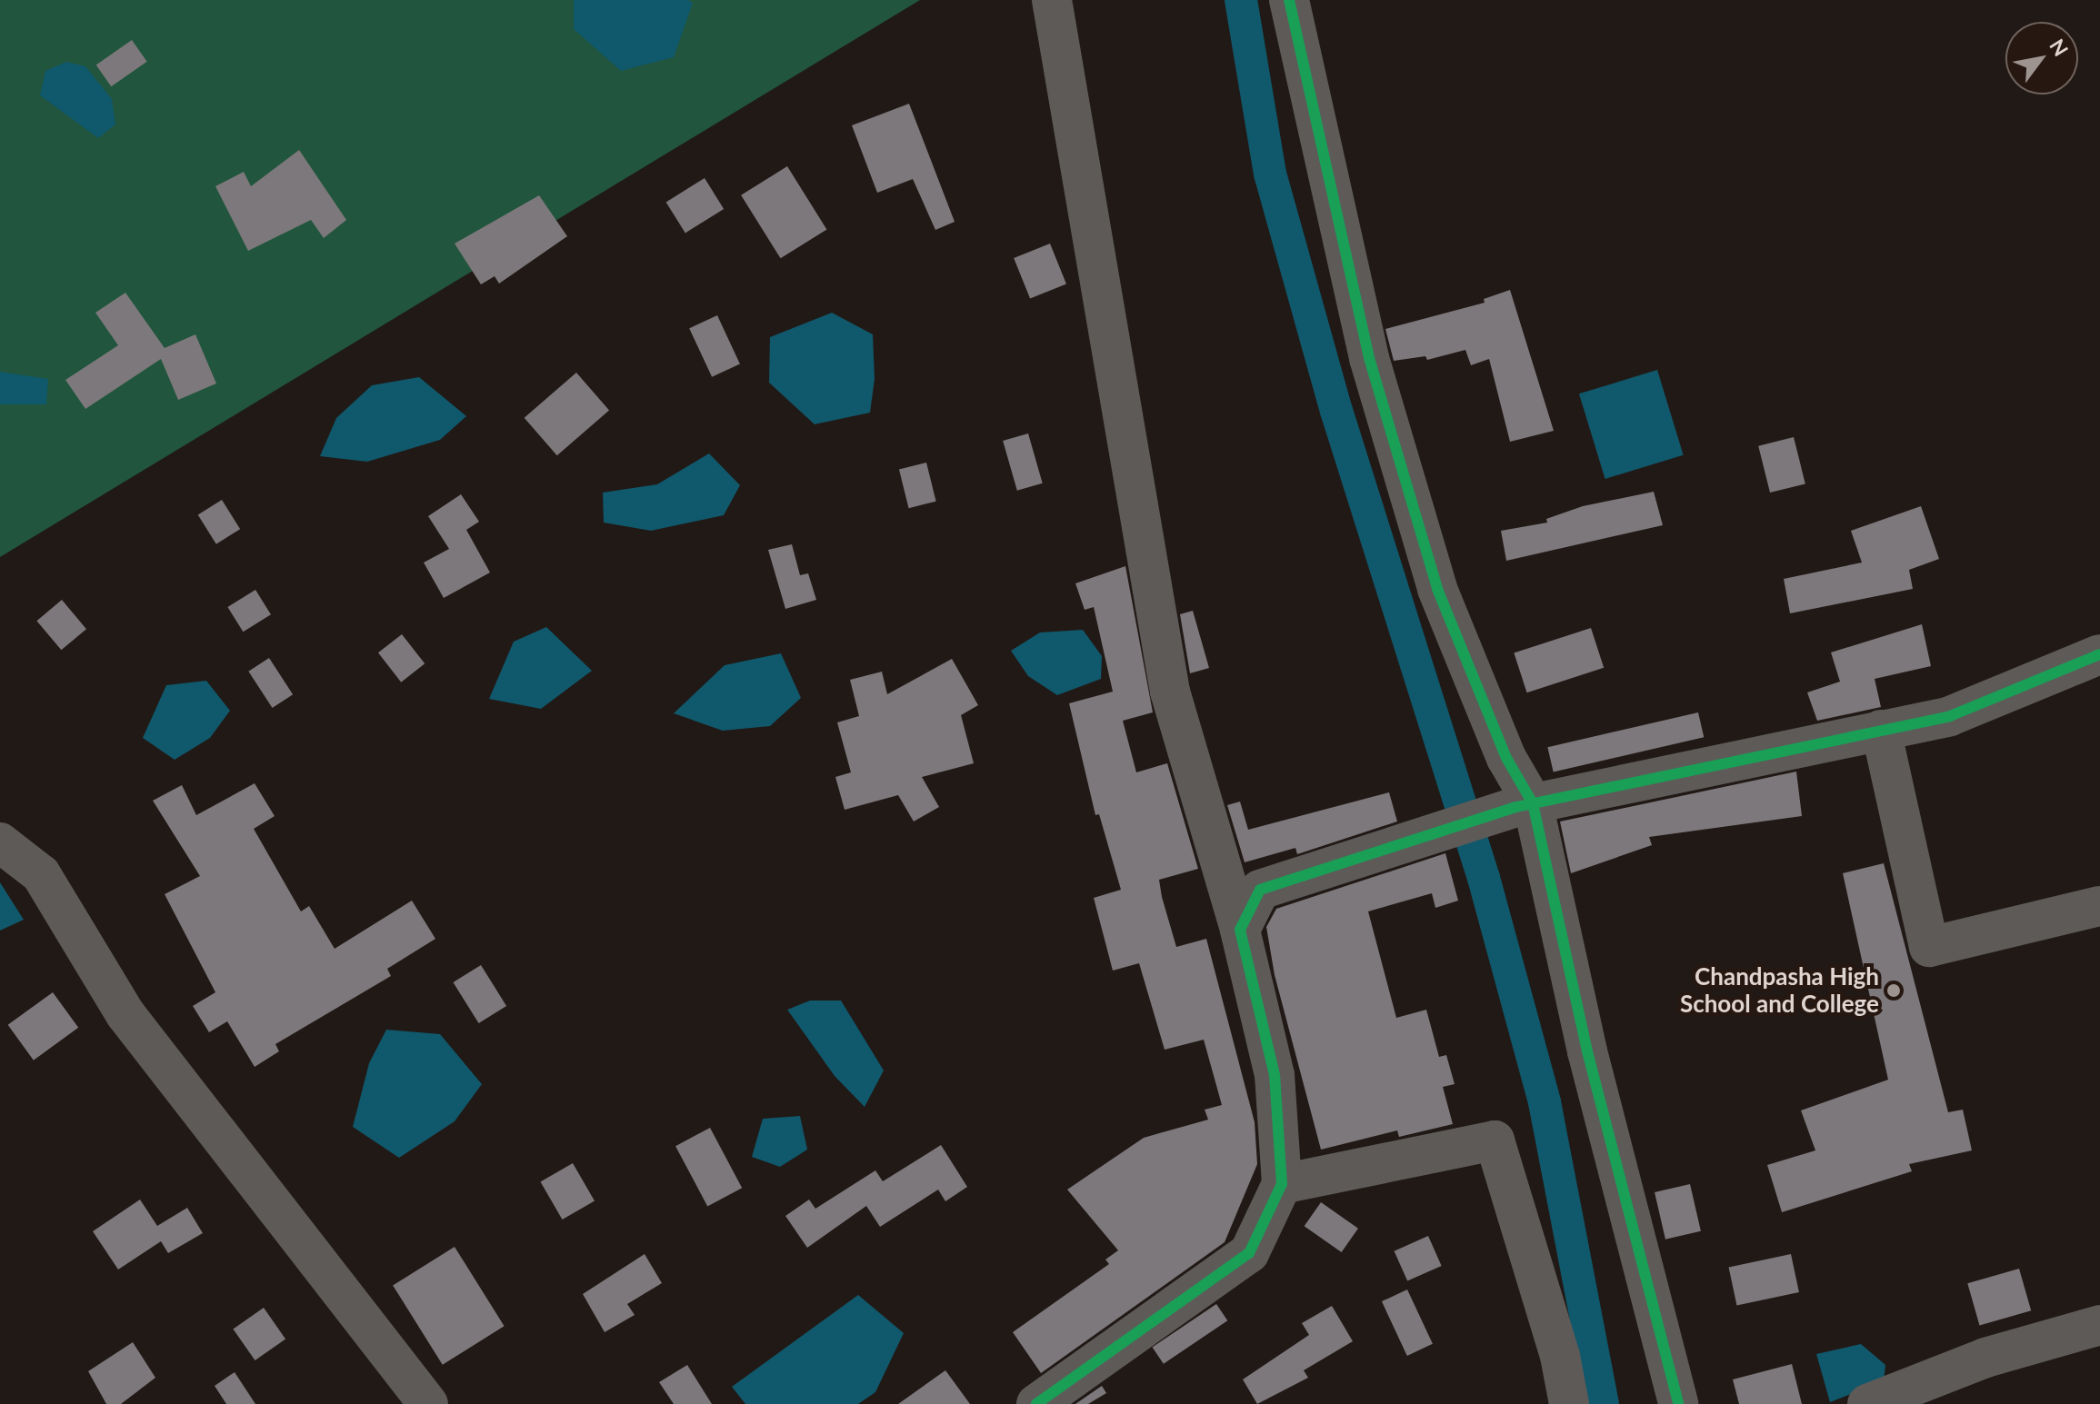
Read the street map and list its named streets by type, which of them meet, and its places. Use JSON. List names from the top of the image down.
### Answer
{
  "places": ["Chandpasha High School and College"],
  "north": "top right"
}
